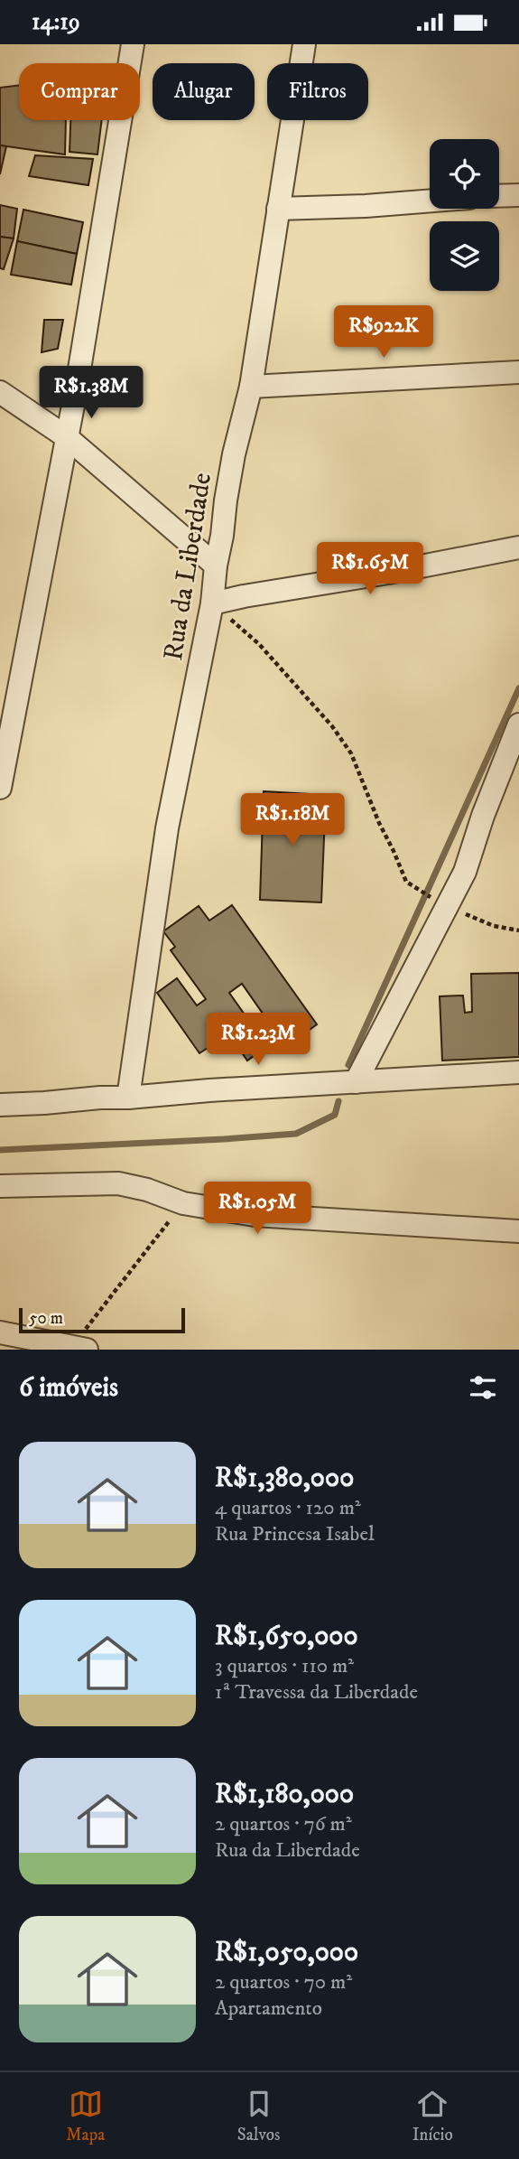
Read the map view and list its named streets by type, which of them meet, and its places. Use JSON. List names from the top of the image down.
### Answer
{
  "streets": {
    "street": ["Rua da Liberdade"]
  },
  "scale_bar": "50 m",
  "page": {
    "status": "14:19",
    "chip": ["Comprar", "Alugar", "Filtros"],
    "price": [
      "R$922K",
      "R$1.38M",
      "R$1.65M",
      "R$1.18M",
      "R$1.23M",
      "R$1.05M"
    ],
    "scale": "50 m",
    "heading": "6 imóveis",
    "list": [
      {
        "name": "R$1,380,000",
        "note": "4 quartos · 120 m² · Rua Princesa Isabel"
      },
      {
        "name": "R$1,650,000",
        "note": "3 quartos · 110 m² · 1ª Travessa da Liberdade"
      },
      {
        "name": "R$1,180,000",
        "note": "2 quartos · 76 m² · Rua da Liberdade"
      },
      {
        "name": "R$1,050,000",
        "note": "2 quartos · 70 m² · Apartamento"
      }
    ],
    "tabs": ["Mapa", "Salvos", "Início"]
  }
}
